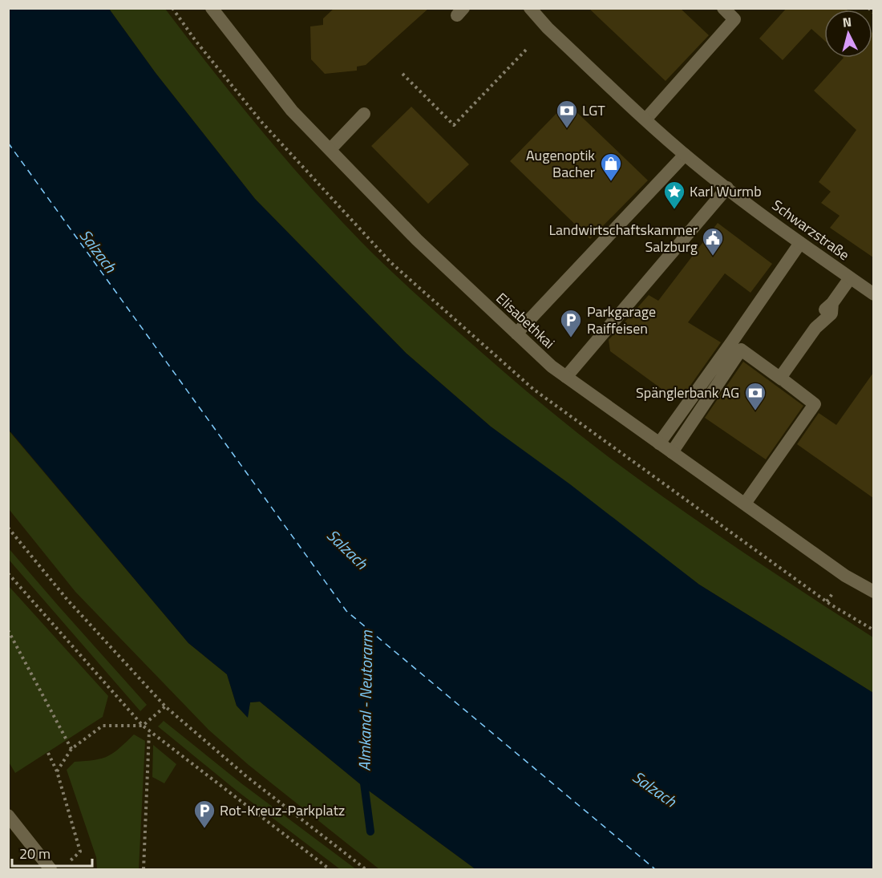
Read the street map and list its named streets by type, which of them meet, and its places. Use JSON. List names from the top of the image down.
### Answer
{
  "streets": {
    "street": ["Schwarzstraße", "Elisabethkai"]
  },
  "water": ["Salzach", "Almkanal - Neutorarm"],
  "places": {
    "bank": ["LGT", "Spänglerbank AG"],
    "shop": ["Augenoptik Bacher"],
    "place": ["Karl Wurmb"],
    "public building": ["Landwirtschaftskammer Salzburg"],
    "parking": ["Parkgarage Raiffeisen", "Rot-Kreuz-Parkplatz"]
  },
  "scale_bar": "20 m",
  "north": "top"
}
